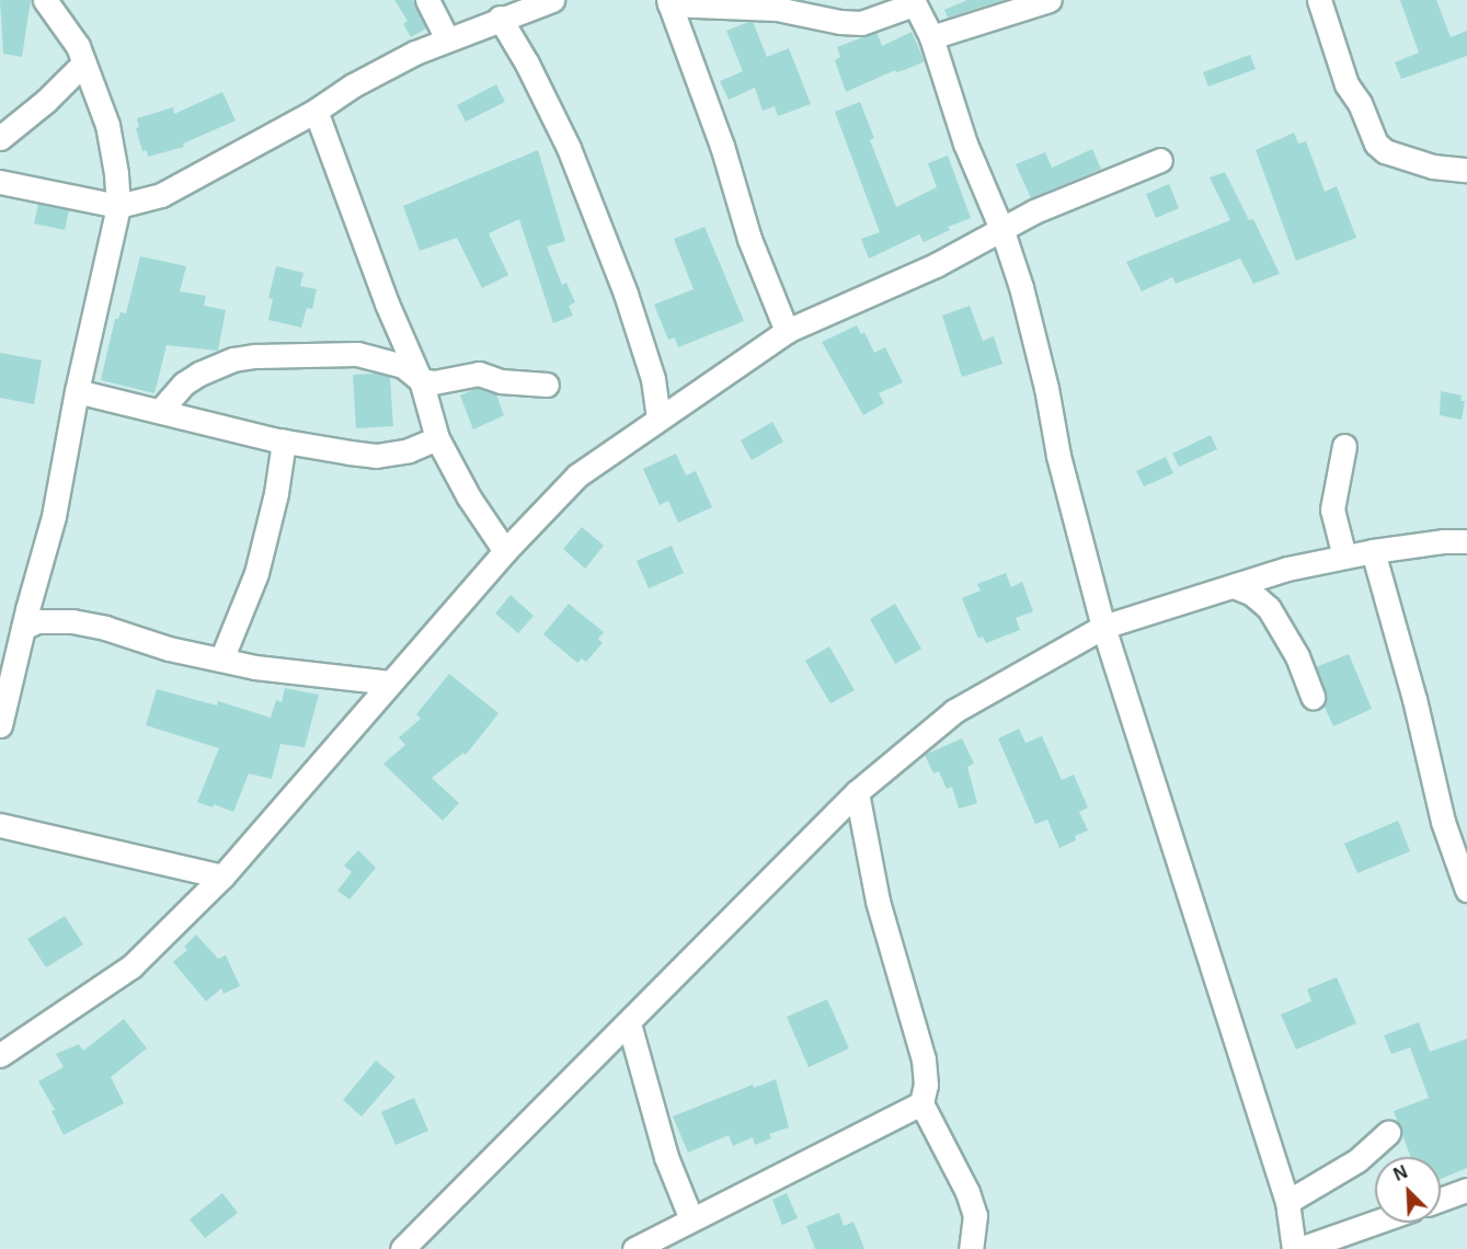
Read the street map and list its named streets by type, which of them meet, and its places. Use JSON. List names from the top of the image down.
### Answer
{
  "north": "top left"
}
